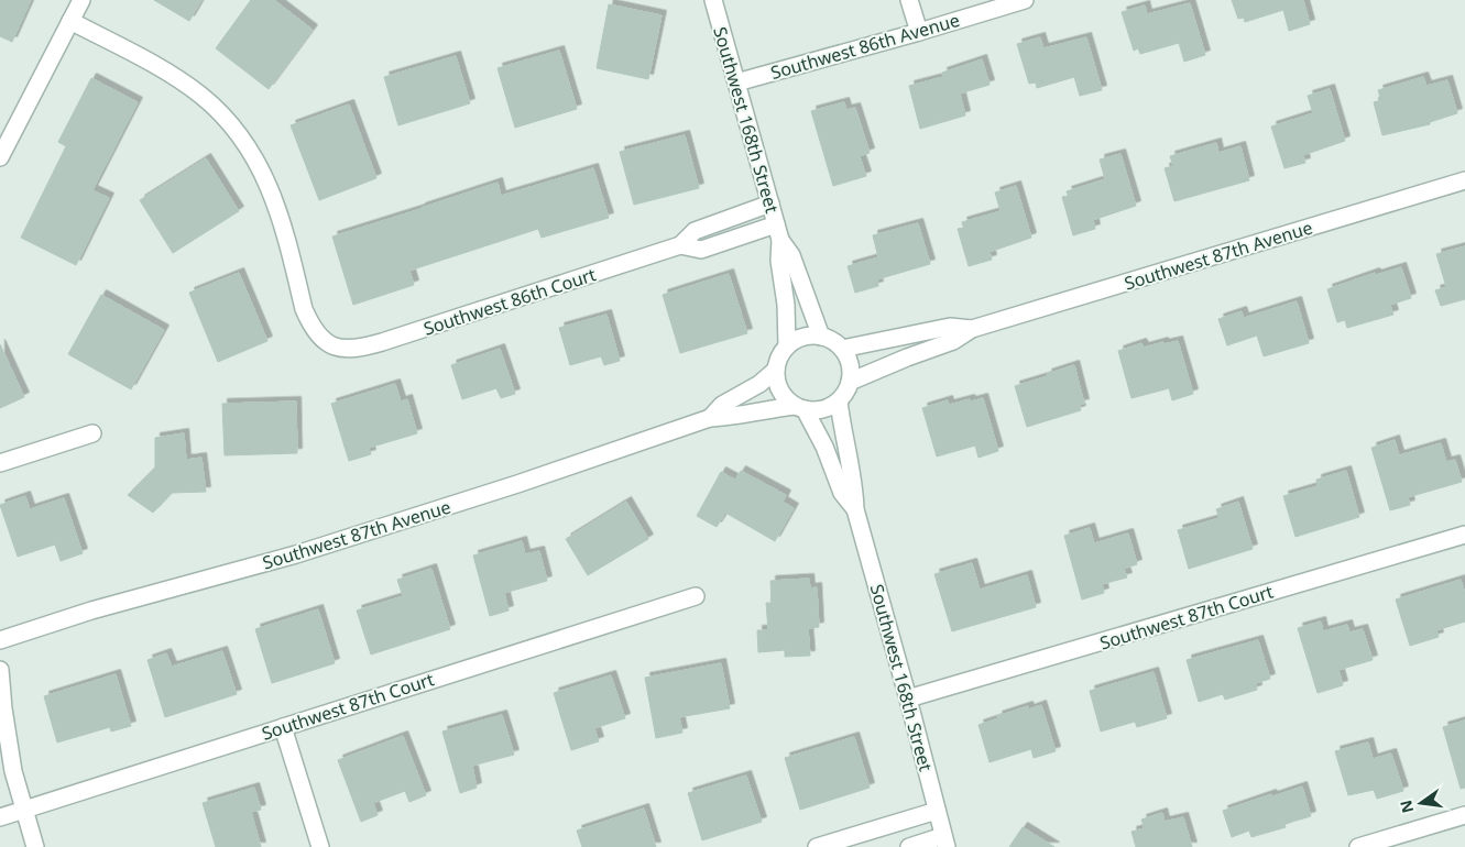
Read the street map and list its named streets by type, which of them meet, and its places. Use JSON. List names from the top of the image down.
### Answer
{
  "streets": {
    "street": [
      "Southwest 86th Avenue",
      "Southwest 168th Street",
      "Southwest 87th Avenue",
      "Southwest 86th Court",
      "Southwest 87th Court"
    ]
  },
  "crossings": [
    ["Southwest 86th Avenue", "Southwest 168th Street"],
    ["Southwest 168th Street", "Southwest 87th Avenue"],
    ["Southwest 168th Street", "Southwest 86th Court"],
    ["Southwest 168th Street", "Southwest 87th Court"]
  ],
  "north": "left"
}
